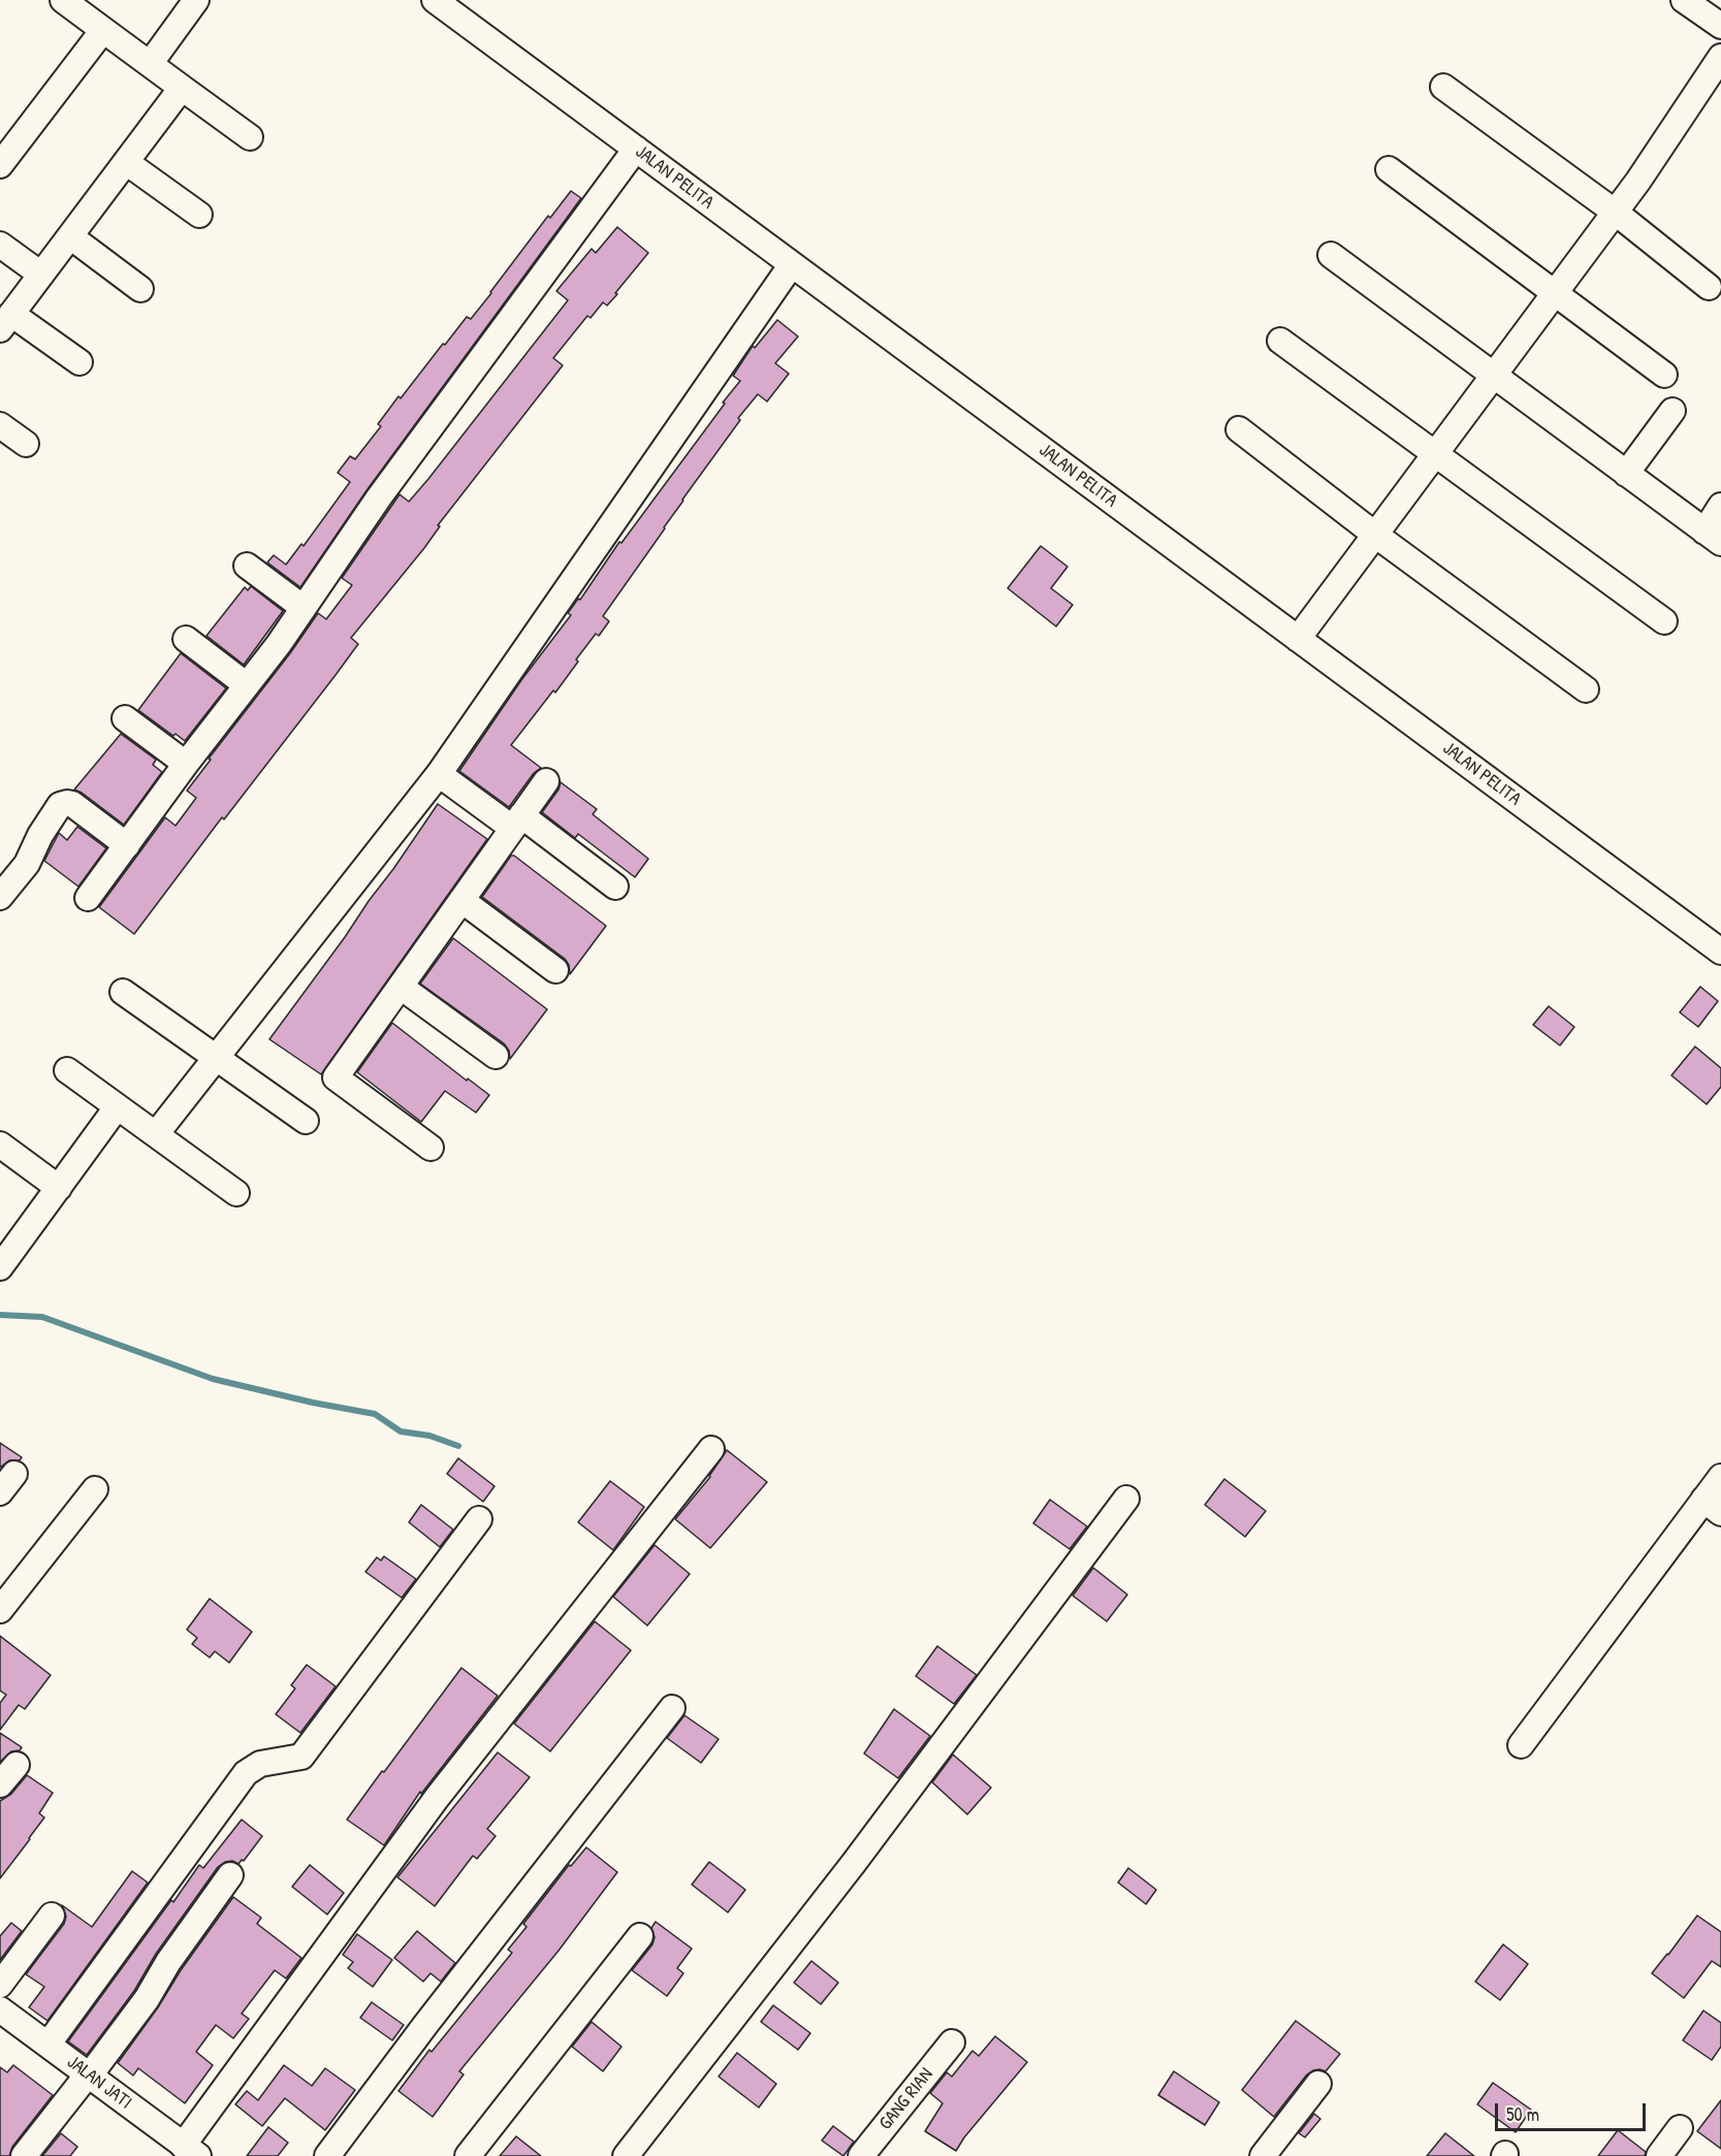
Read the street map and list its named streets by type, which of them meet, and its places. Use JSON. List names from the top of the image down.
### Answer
{
  "streets": {
    "street": ["JALAN PELITA", "JALAN JATI", "GANG RIAN"]
  },
  "scale_bar": "50 m"
}
